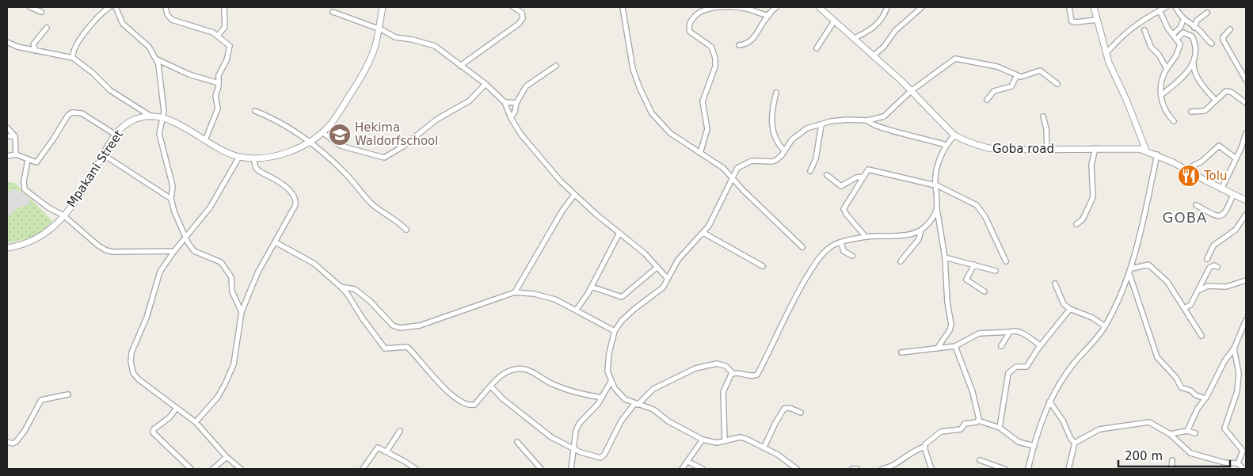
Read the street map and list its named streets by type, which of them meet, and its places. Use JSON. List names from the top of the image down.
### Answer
{
  "streets": {
    "street": ["Goba road", "Mpakani Street"]
  },
  "districts": ["GOBA"],
  "places": {
    "school or university": ["Hekima Waldorfschool"],
    "restaurant": ["Tolu"]
  },
  "scale_bar": "200 m"
}
